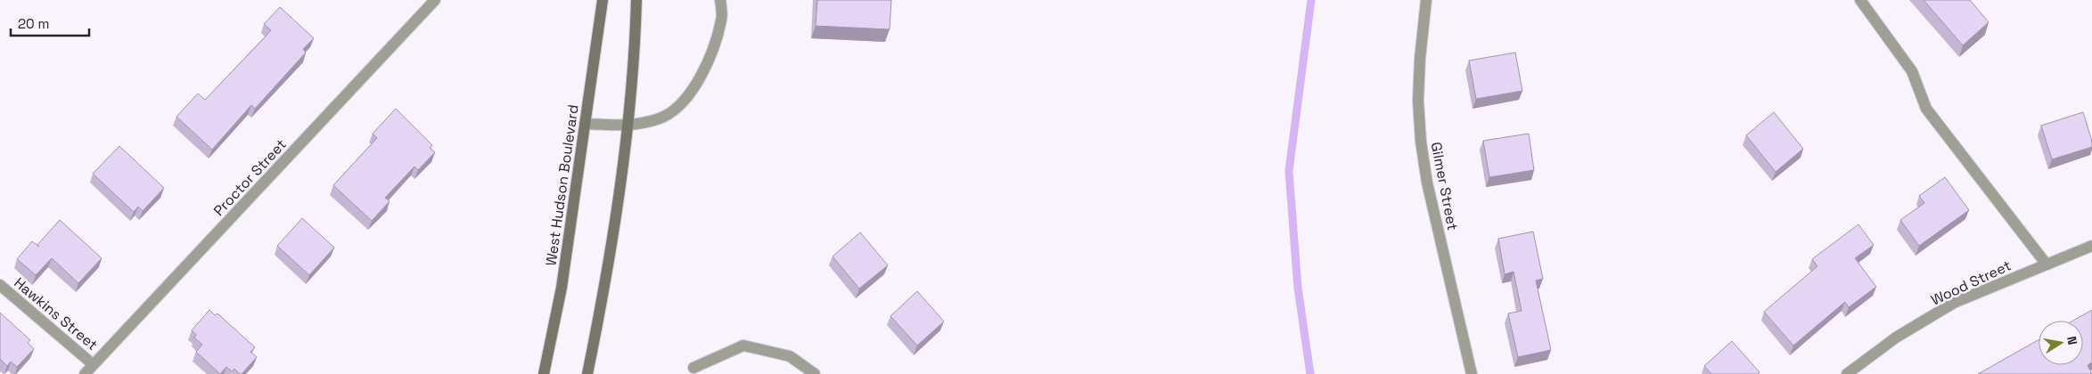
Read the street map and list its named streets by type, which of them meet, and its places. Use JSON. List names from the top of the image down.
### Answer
{
  "streets": {
    "main road": ["West Hudson Boulevard"],
    "street": [
      "Proctor Street",
      "Gilmer Street",
      "Wood Street",
      "Hawkins Street"
    ]
  },
  "crossings": [
    ["Proctor Street", "Hawkins Street"]
  ],
  "scale_bar": "20 m",
  "north": "right"
}
